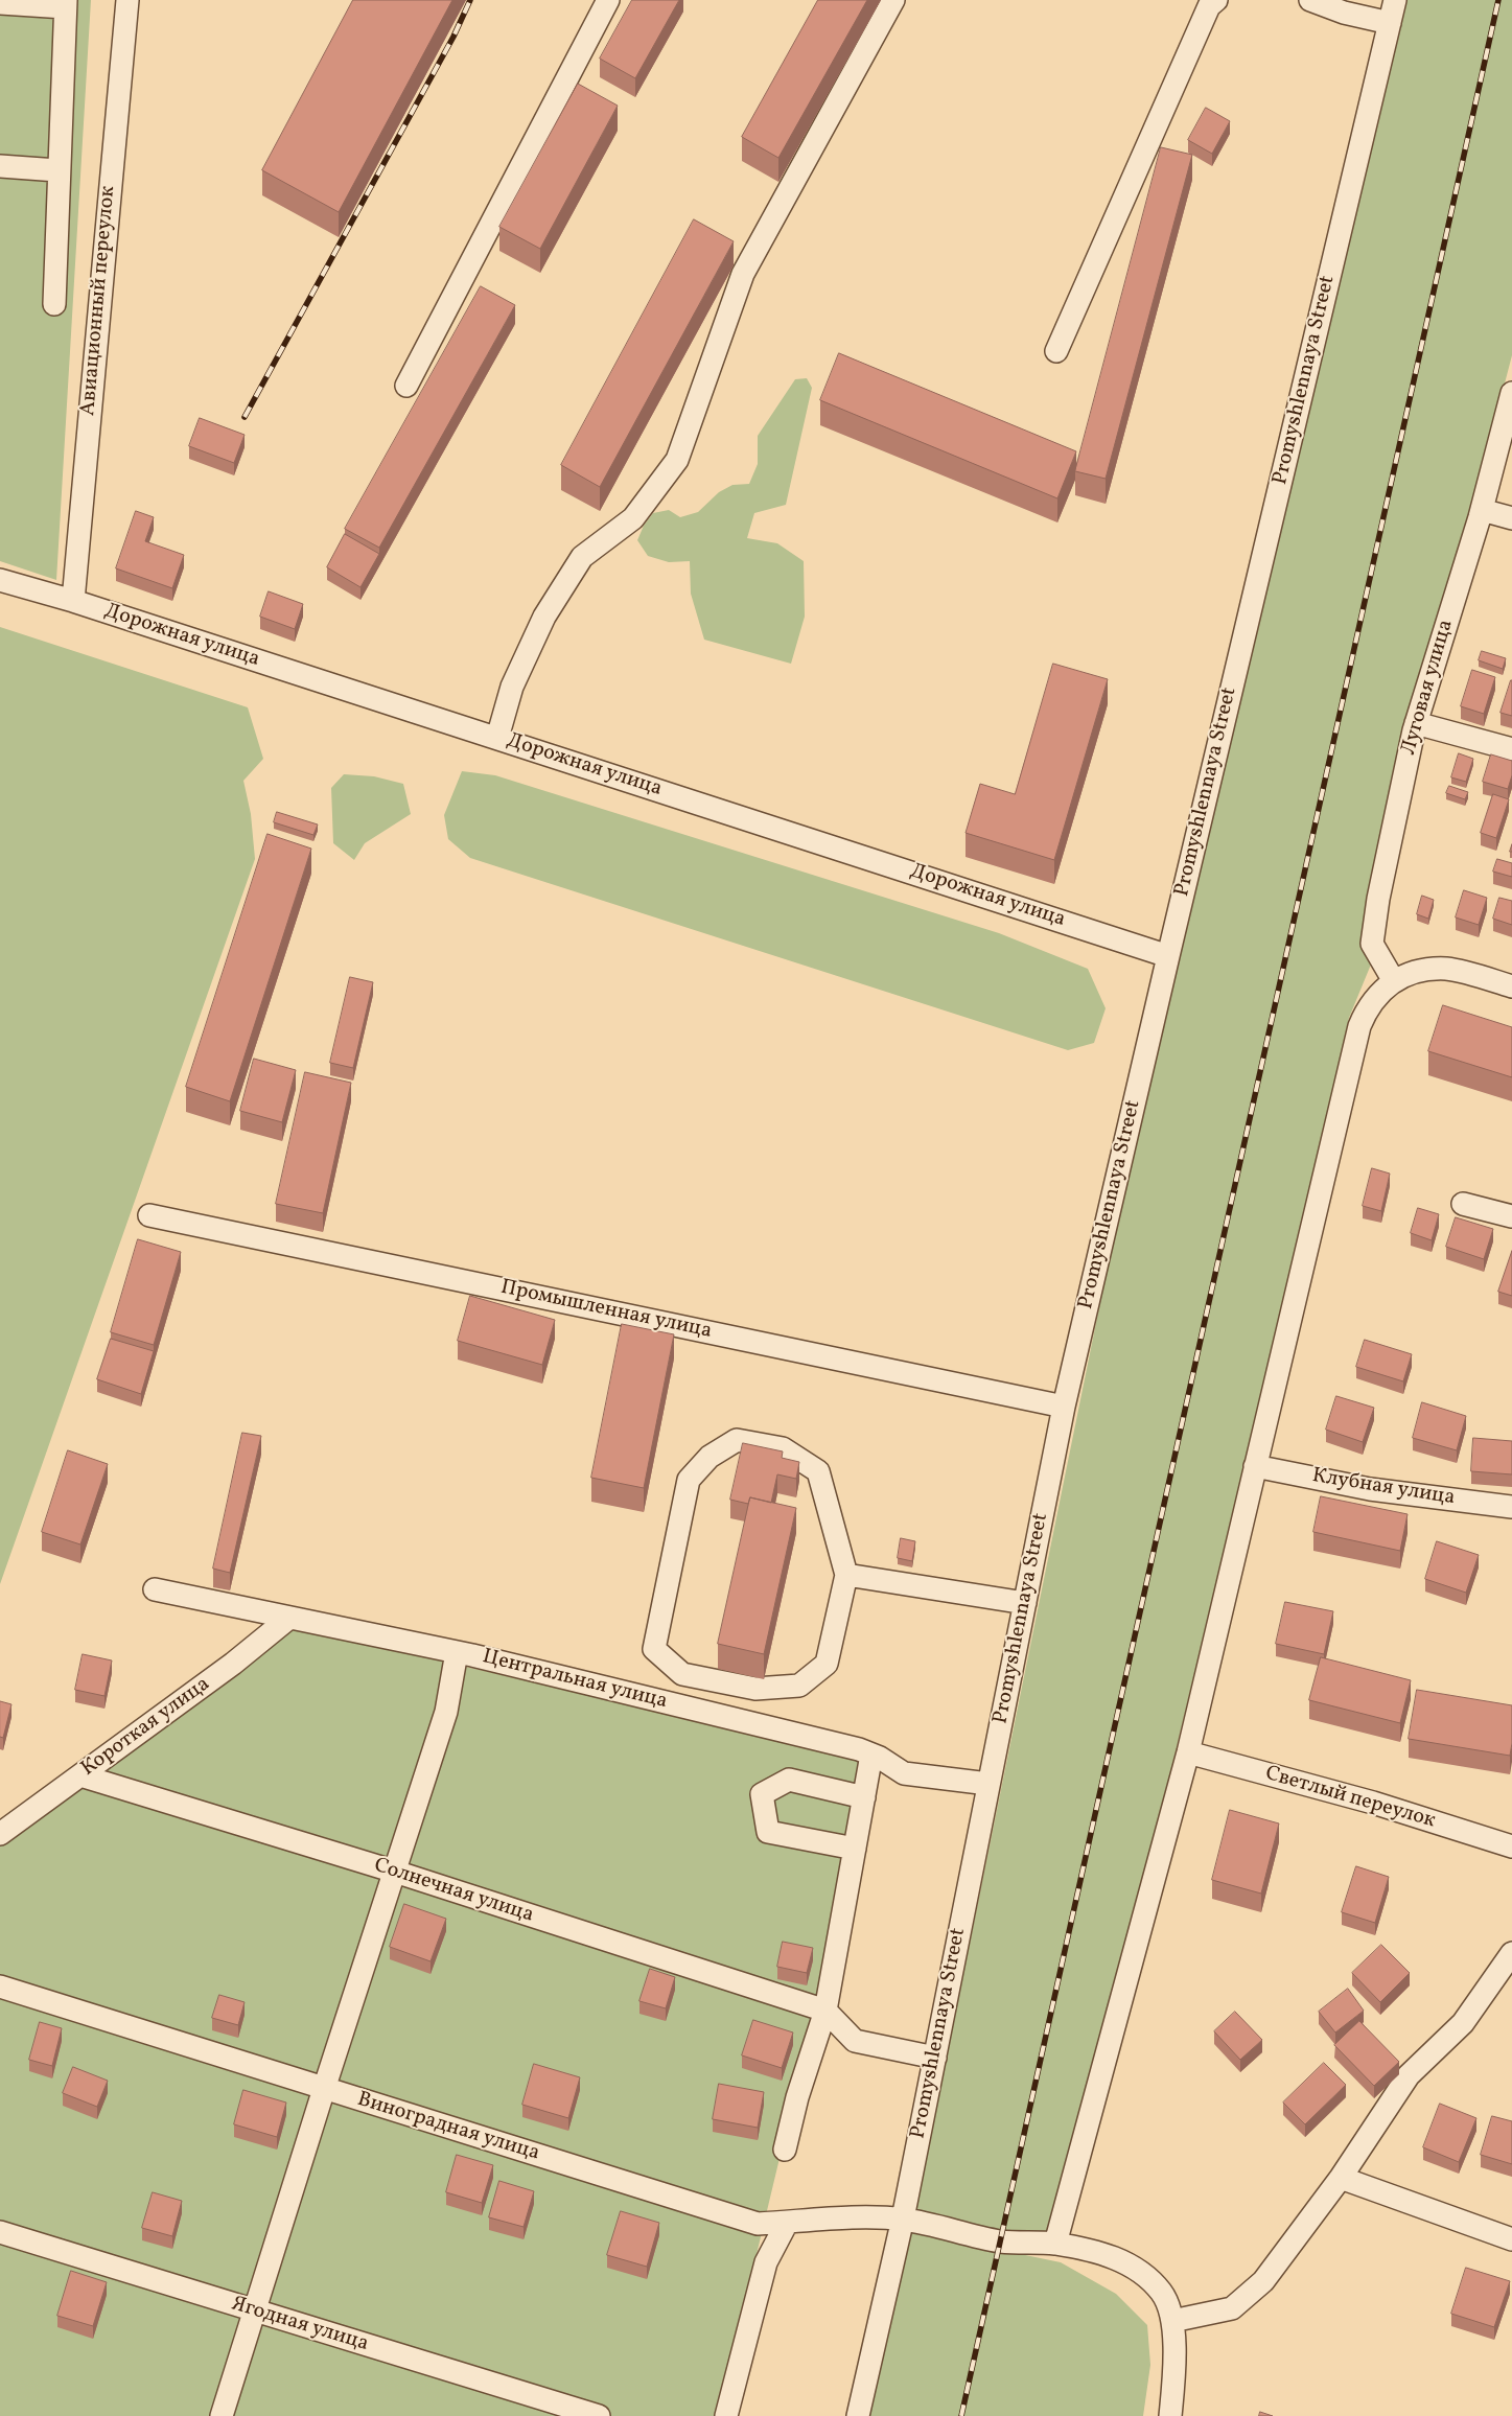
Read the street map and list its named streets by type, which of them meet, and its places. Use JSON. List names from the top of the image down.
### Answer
{
  "streets": {
    "street": [
      "Авиационный переулок",
      "Promyshlennaya Street",
      "Дорожная улица",
      "Луговая улица",
      "Промышленная улица",
      "Клубная улица",
      "Центральная улица",
      "Короткая улица",
      "Светлый переулок",
      "Солнечная улица",
      "Виноградная улица",
      "Ягодная улица"
    ]
  },
  "crossings": [
    ["Авиационный переулок", "Дорожная улица"],
    ["Promyshlennaya Street", "Дорожная улица"],
    ["Promyshlennaya Street", "Промышленная улица"],
    ["Promyshlennaya Street", "Центральная улица"],
    ["Promyshlennaya Street", "Виноградная улица"],
    ["Центральная улица", "Короткая улица"],
    ["Короткая улица", "Солнечная улица"]
  ]
}
